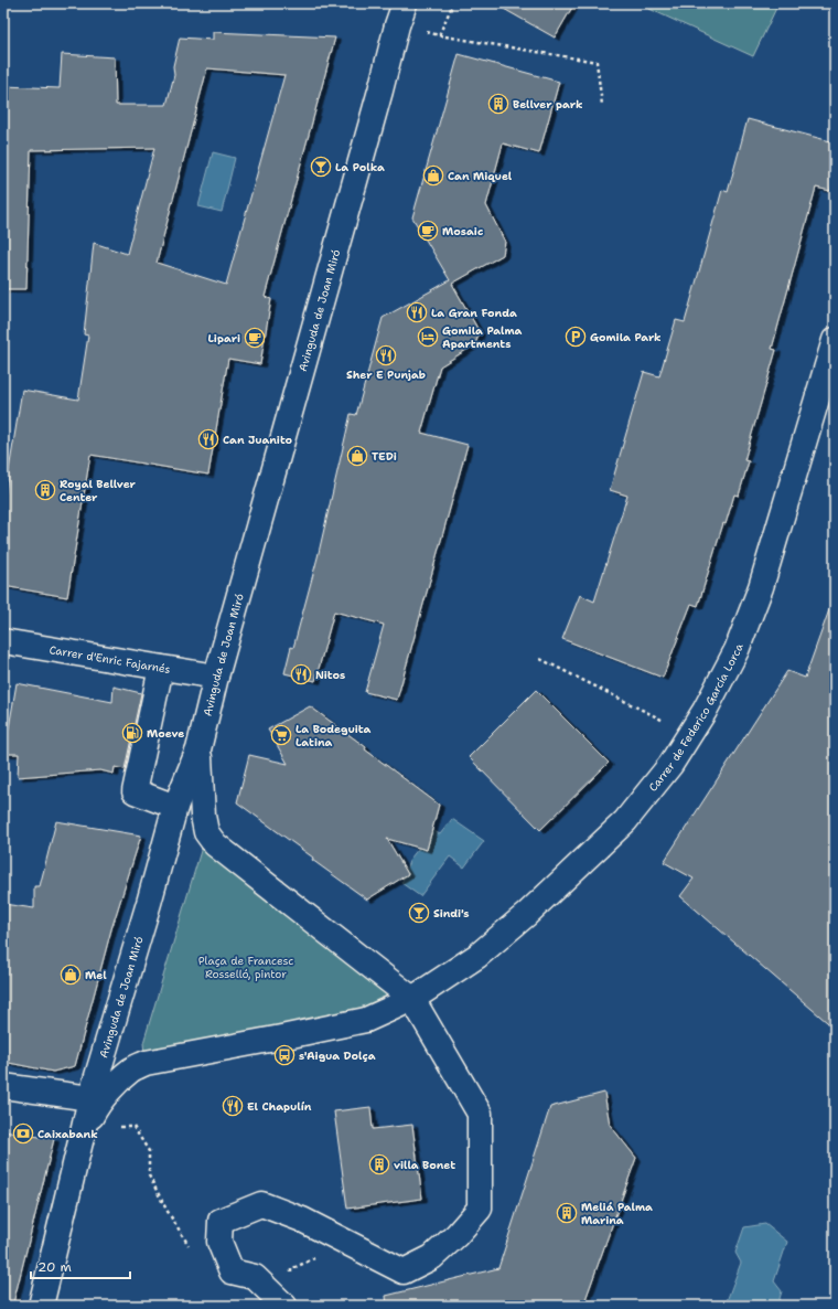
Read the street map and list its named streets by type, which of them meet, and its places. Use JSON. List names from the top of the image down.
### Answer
{
  "streets": {
    "street": ["Avinguda de Joan Miró", "Carrer d'Enric Fajarnés", "Carrer de Federico García Lorca"]
  },
  "crossings": [
    ["Avinguda de Joan Miró", "Carrer d'Enric Fajarnés"]
  ],
  "parks": ["Plaça de Francesc Rosselló, pintor"],
  "places": {
    "building": [
      "Bellver park",
      "Royal Bellver Center",
      "villa Bonet",
      "Meliá Palma Marina"
    ],
    "bar": ["La Polka", "Sindi's"],
    "shop": ["Can Miquel", "TEDi", "Mel"],
    "cafe": ["Mosaic", "Lipari"],
    "restaurant": [
      "La Gran Fonda",
      "Sher E Punjab",
      "Can Juanito",
      "Nitos",
      "El Chapulín"
    ],
    "hotel": ["Gomila Palma Apartments"],
    "parking": ["Gomila Park"],
    "fuel station": ["Moeve"],
    "supermarket": ["La Bodeguita Latina"],
    "bus stop": ["s'Aigua Dolça"],
    "bank": ["Caixabank"]
  },
  "scale_bar": "20 m"
}
